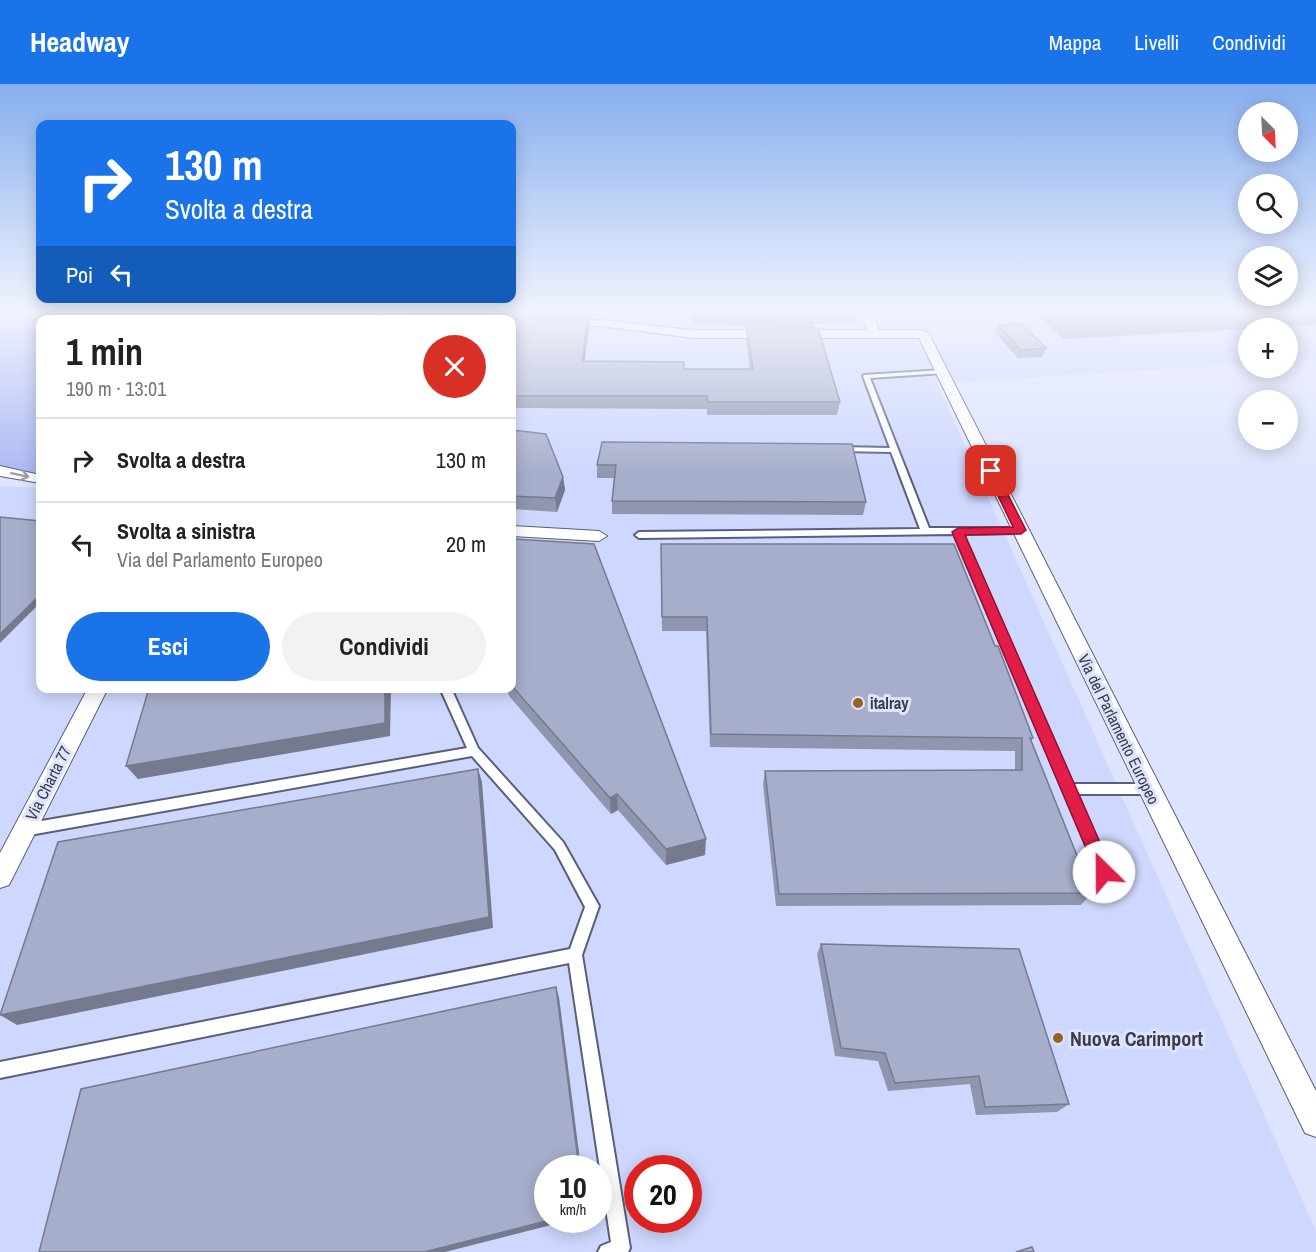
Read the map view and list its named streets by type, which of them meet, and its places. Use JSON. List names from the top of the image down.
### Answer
{
  "streets": {
    "street": ["Via del Parlamento Europeo", "Via Charta 77"]
  },
  "places": ["italray", "Nuova Carimport"],
  "north": "bottom right",
  "page": {
    "header": "Headway",
    "nav": ["Mappa", "Livelli", "Condividi"],
    "map_buttons": ["+", "−"],
    "turn": ["130 m", "Svolta a destra"],
    "then": "Poi",
    "heading": ["1 min", "190 m · 13:01"],
    "list": [
      {
        "name": "Svolta a destra",
        "value": "130 m"
      },
      {
        "name": "Svolta a sinistra",
        "note": "Via del Parlamento Europeo",
        "value": "20 m"
      }
    ],
    "buttons": ["Esci", "Condividi"],
    "speed": "10 km/h",
    "limit": "20"
  }
}
